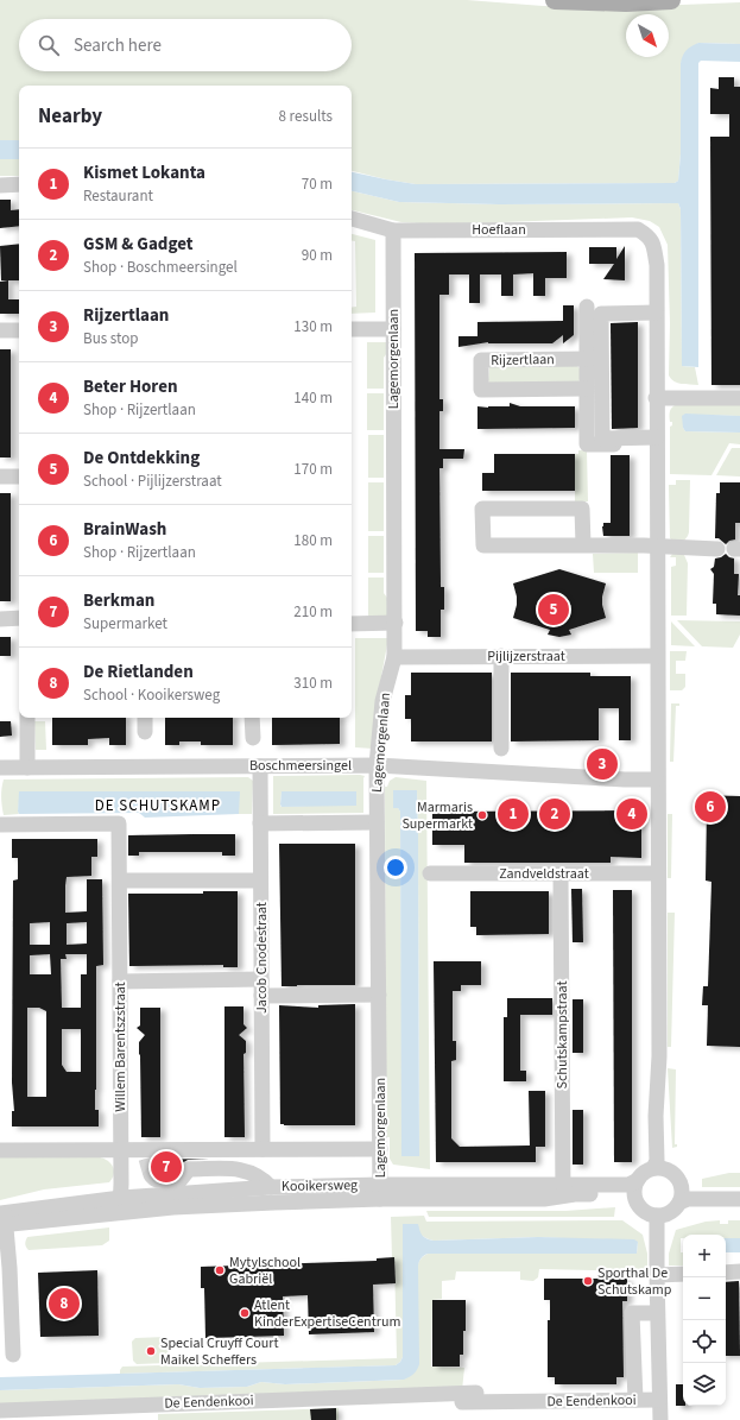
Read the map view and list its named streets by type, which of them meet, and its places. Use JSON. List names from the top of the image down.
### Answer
{
  "streets": {
    "street": [
      "Hoeflaan",
      "Lagemorgenlaan",
      "Rijzertlaan",
      "Pijlijzerstraat",
      "Boschmeersingel",
      "Zandveldstraat",
      "Jacob Cnodestraat",
      "Schutskampstraat",
      "Willem Barentszstraat",
      "Kooikersweg",
      "De Eendenkooi"
    ]
  },
  "crossings": [
    ["Hoeflaan", "Lagemorgenlaan"],
    ["Lagemorgenlaan", "Pijlijzerstraat"],
    ["Lagemorgenlaan", "Boschmeersingel"],
    ["Lagemorgenlaan", "Kooikersweg"],
    ["Boschmeersingel", "Jacob Cnodestraat"],
    ["Zandveldstraat", "Schutskampstraat"],
    ["Schutskampstraat", "Kooikersweg"],
    ["Willem Barentszstraat", "Kooikersweg"]
  ],
  "districts": ["DE SCHUTSKAMP"],
  "places": [
    "Marmaris Supermarkt",
    "Mytylschool Gabriël",
    "Sporthal De Schutskamp",
    "Atlent KinderExpertiseCentrum",
    "Special Cruyff Court Maikel Scheffers"
  ],
  "north": "bottom right",
  "page": {
    "search": "Search here",
    "heading": ["Nearby", "8 results"],
    "list": [
      {
        "mark": "1",
        "name": "Kismet Lokanta",
        "note": "Restaurant",
        "value": "70 m"
      },
      {
        "mark": "2",
        "name": "GSM & Gadget",
        "note": "Shop · Boschmeersingel",
        "value": "90 m"
      },
      {
        "mark": "3",
        "name": "Rijzertlaan",
        "note": "Bus stop",
        "value": "130 m"
      },
      {
        "mark": "4",
        "name": "Beter Horen",
        "note": "Shop · Rijzertlaan",
        "value": "140 m"
      },
      {
        "mark": "5",
        "name": "De Ontdekking",
        "note": "School · Pijlijzerstraat",
        "value": "170 m"
      },
      {
        "mark": "6",
        "name": "BrainWash",
        "note": "Shop · Rijzertlaan",
        "value": "180 m"
      },
      {
        "mark": "7",
        "name": "Berkman",
        "note": "Supermarket",
        "value": "210 m"
      },
      {
        "mark": "8",
        "name": "De Rietlanden",
        "note": "School · Kooikersweg",
        "value": "310 m"
      }
    ],
    "pins": [
      "5",
      "3",
      "6",
      "1",
      "2",
      "4",
      "7",
      "8"
    ],
    "map_buttons": ["+", "−"]
  }
}
